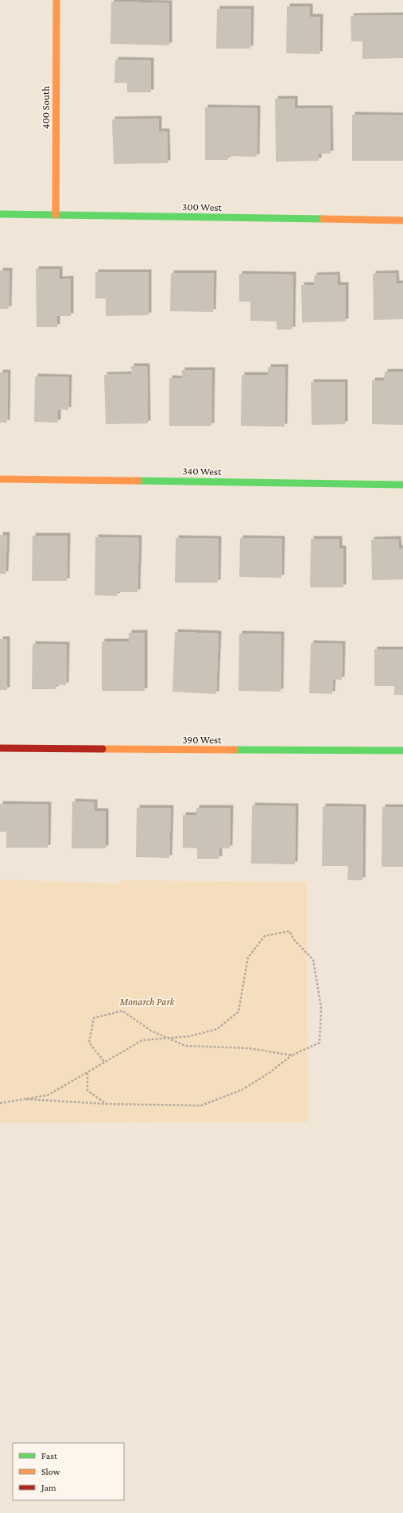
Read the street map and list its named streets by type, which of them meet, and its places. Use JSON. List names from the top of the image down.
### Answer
{
  "streets": {
    "street": [
      "400 South",
      "300 West",
      "340 West",
      "390 West"
    ]
  },
  "crossings": [
    ["400 South", "300 West"]
  ],
  "parks": ["Monarch Park"],
  "legend": ["Fast", "Slow", "Jam"]
}
